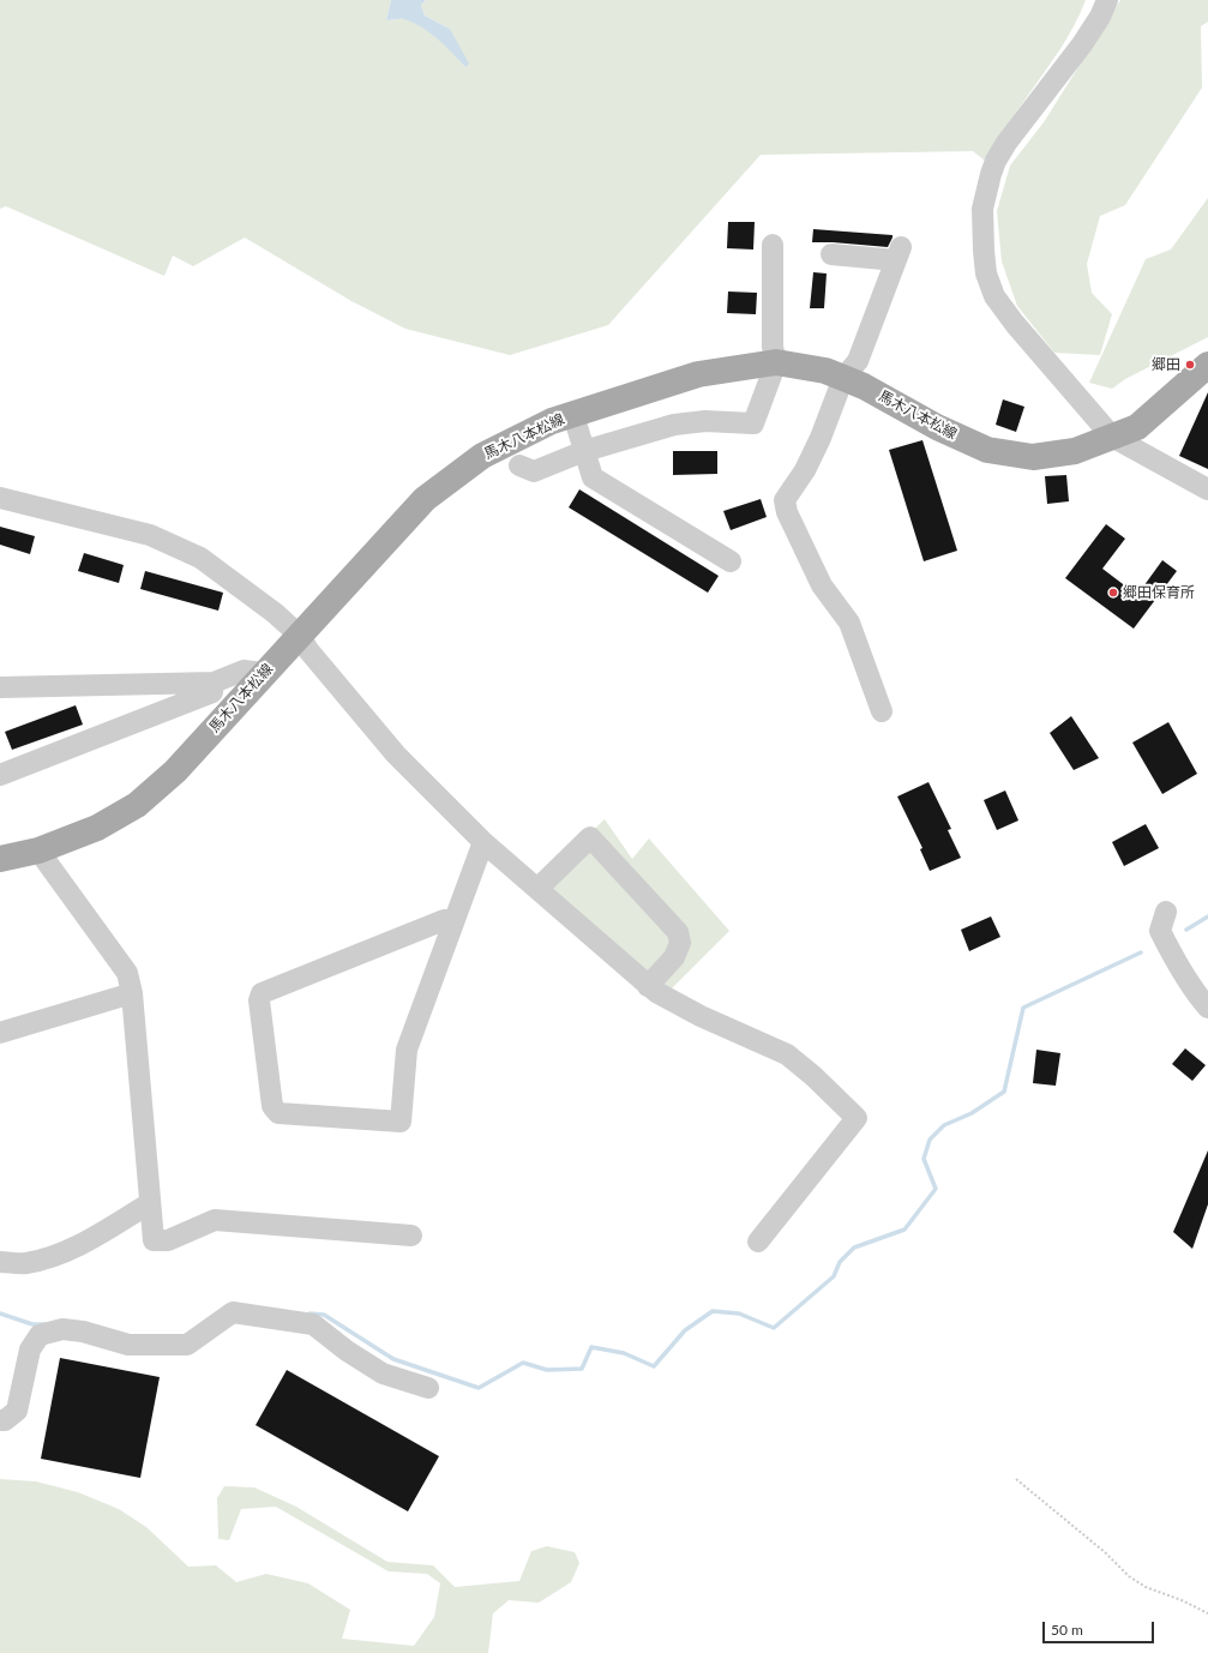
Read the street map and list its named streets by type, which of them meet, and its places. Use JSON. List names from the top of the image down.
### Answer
{
  "streets": {
    "main road": ["馬木八本松線"]
  },
  "places": ["郷田", "郷田保育所"],
  "scale_bar": "50 m"
}
